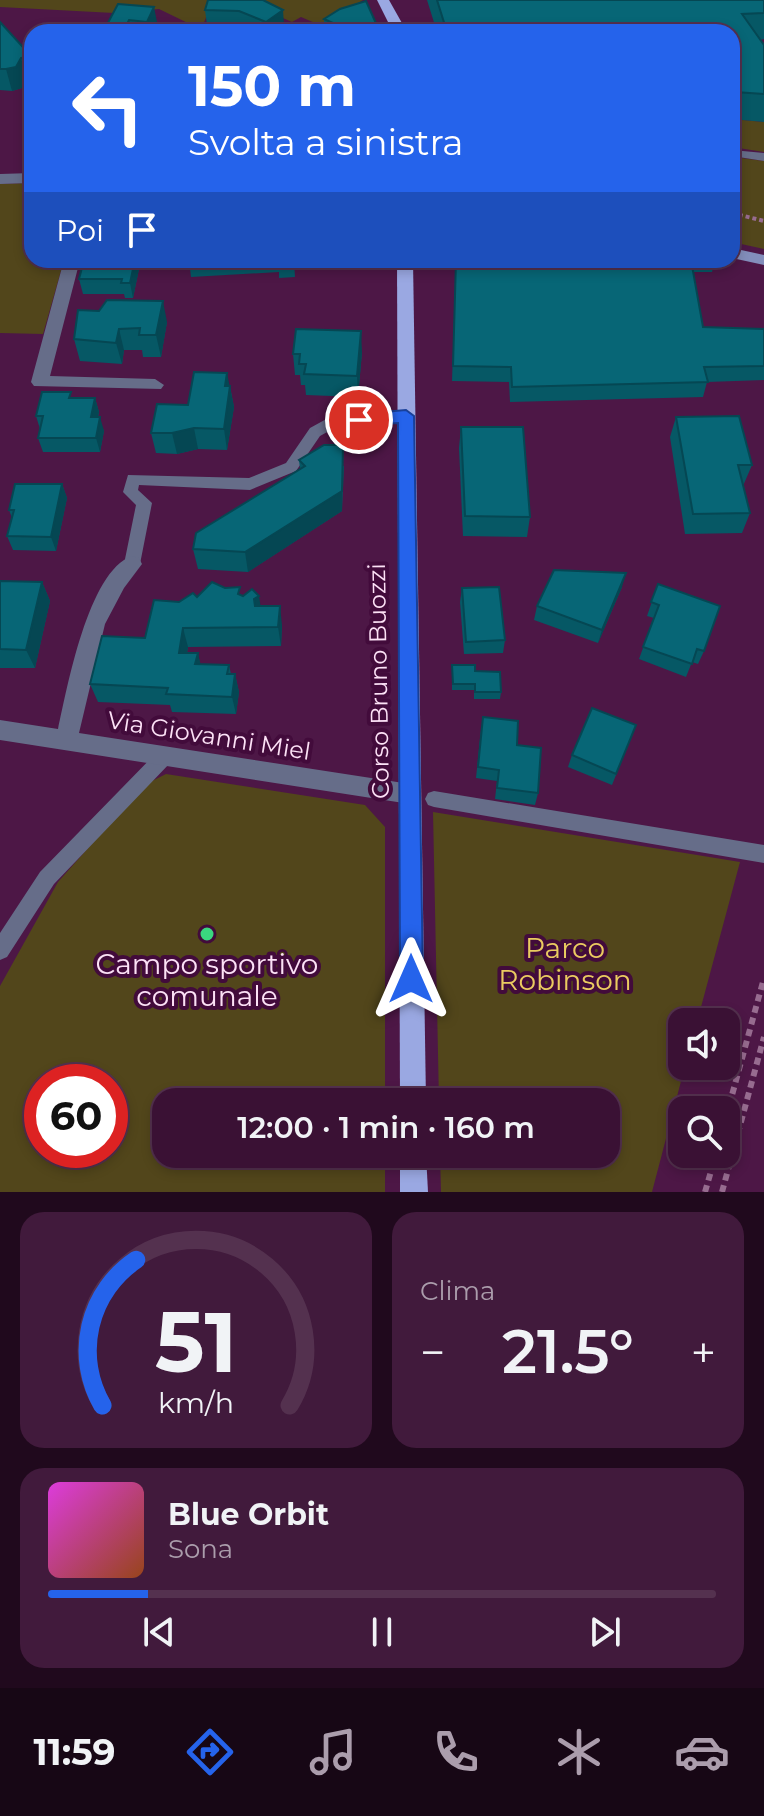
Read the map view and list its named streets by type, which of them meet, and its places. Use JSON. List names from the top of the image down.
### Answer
{
  "streets": {
    "main road": ["Corso Bruno Buozzi"],
    "street": ["Via Giovanni Miel"]
  },
  "crossings": [
    ["Corso Bruno Buozzi", "Via Giovanni Miel"]
  ],
  "parks": ["Parco Robinson"],
  "places": ["Campo sportivo comunale"],
  "page": {
    "turn": ["150 m", "Svolta a sinistra"],
    "then": "Poi",
    "limit": "60",
    "trip": "12:00 · 1 min · 160 m",
    "tile": "Clima",
    "heat": ["−", "21.5°", "+"],
    "song": ["Blue Orbit", "Sona"],
    "tabs": "11:59",
    "gauge": ["51", "km/h"]
  }
}
